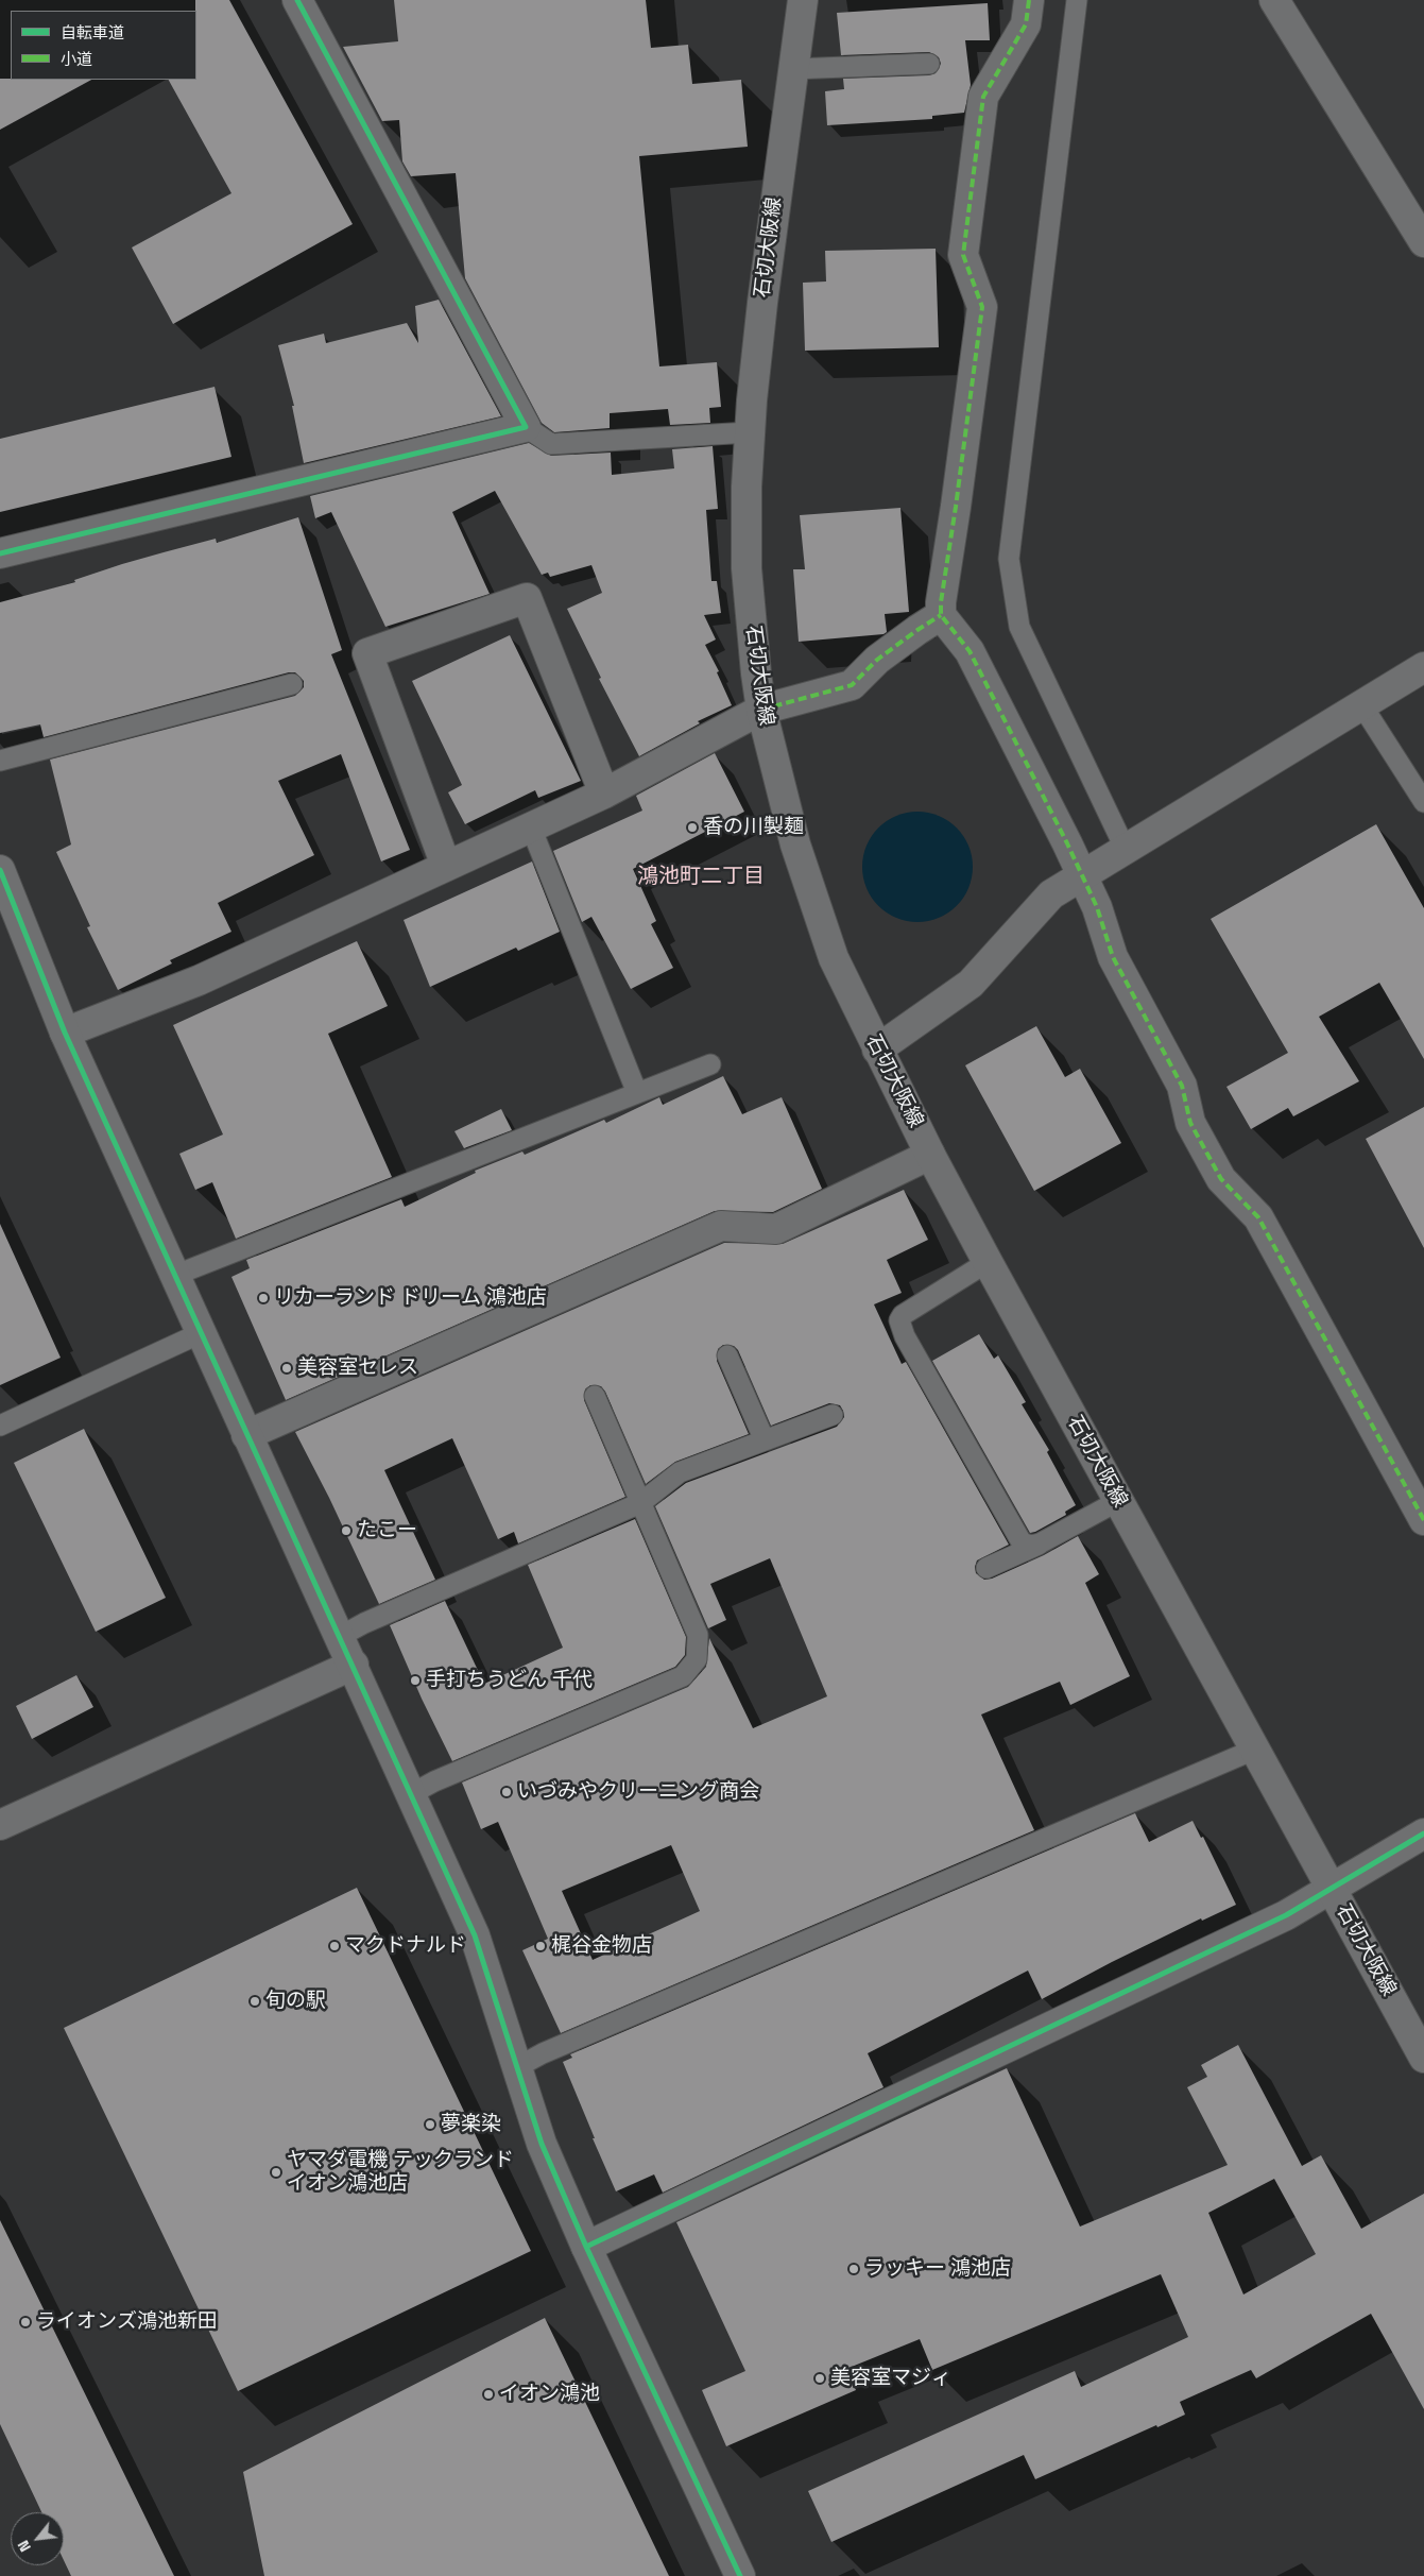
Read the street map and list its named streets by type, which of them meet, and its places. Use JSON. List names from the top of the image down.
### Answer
{
  "streets": {
    "street": ["石切大阪線"]
  },
  "districts": ["鴻池町二丁目"],
  "places": [
    "香の川製麺",
    "リカーランド ドリーム 鴻池店",
    "美容室セレス",
    "たこー",
    "手打ちうどん 千代",
    "いづみやクリーニング商会",
    "マクドナルド",
    "梶谷金物店",
    "旬の駅",
    "夢楽染",
    "ヤマダ電機 テックランド イオン鴻池店",
    "ラッキー 鴻池店",
    "ライオンズ鴻池新田",
    "美容室マジィ",
    "イオン鴻池"
  ],
  "legend": ["自転車道", "小道"],
  "north": "bottom left"
}
